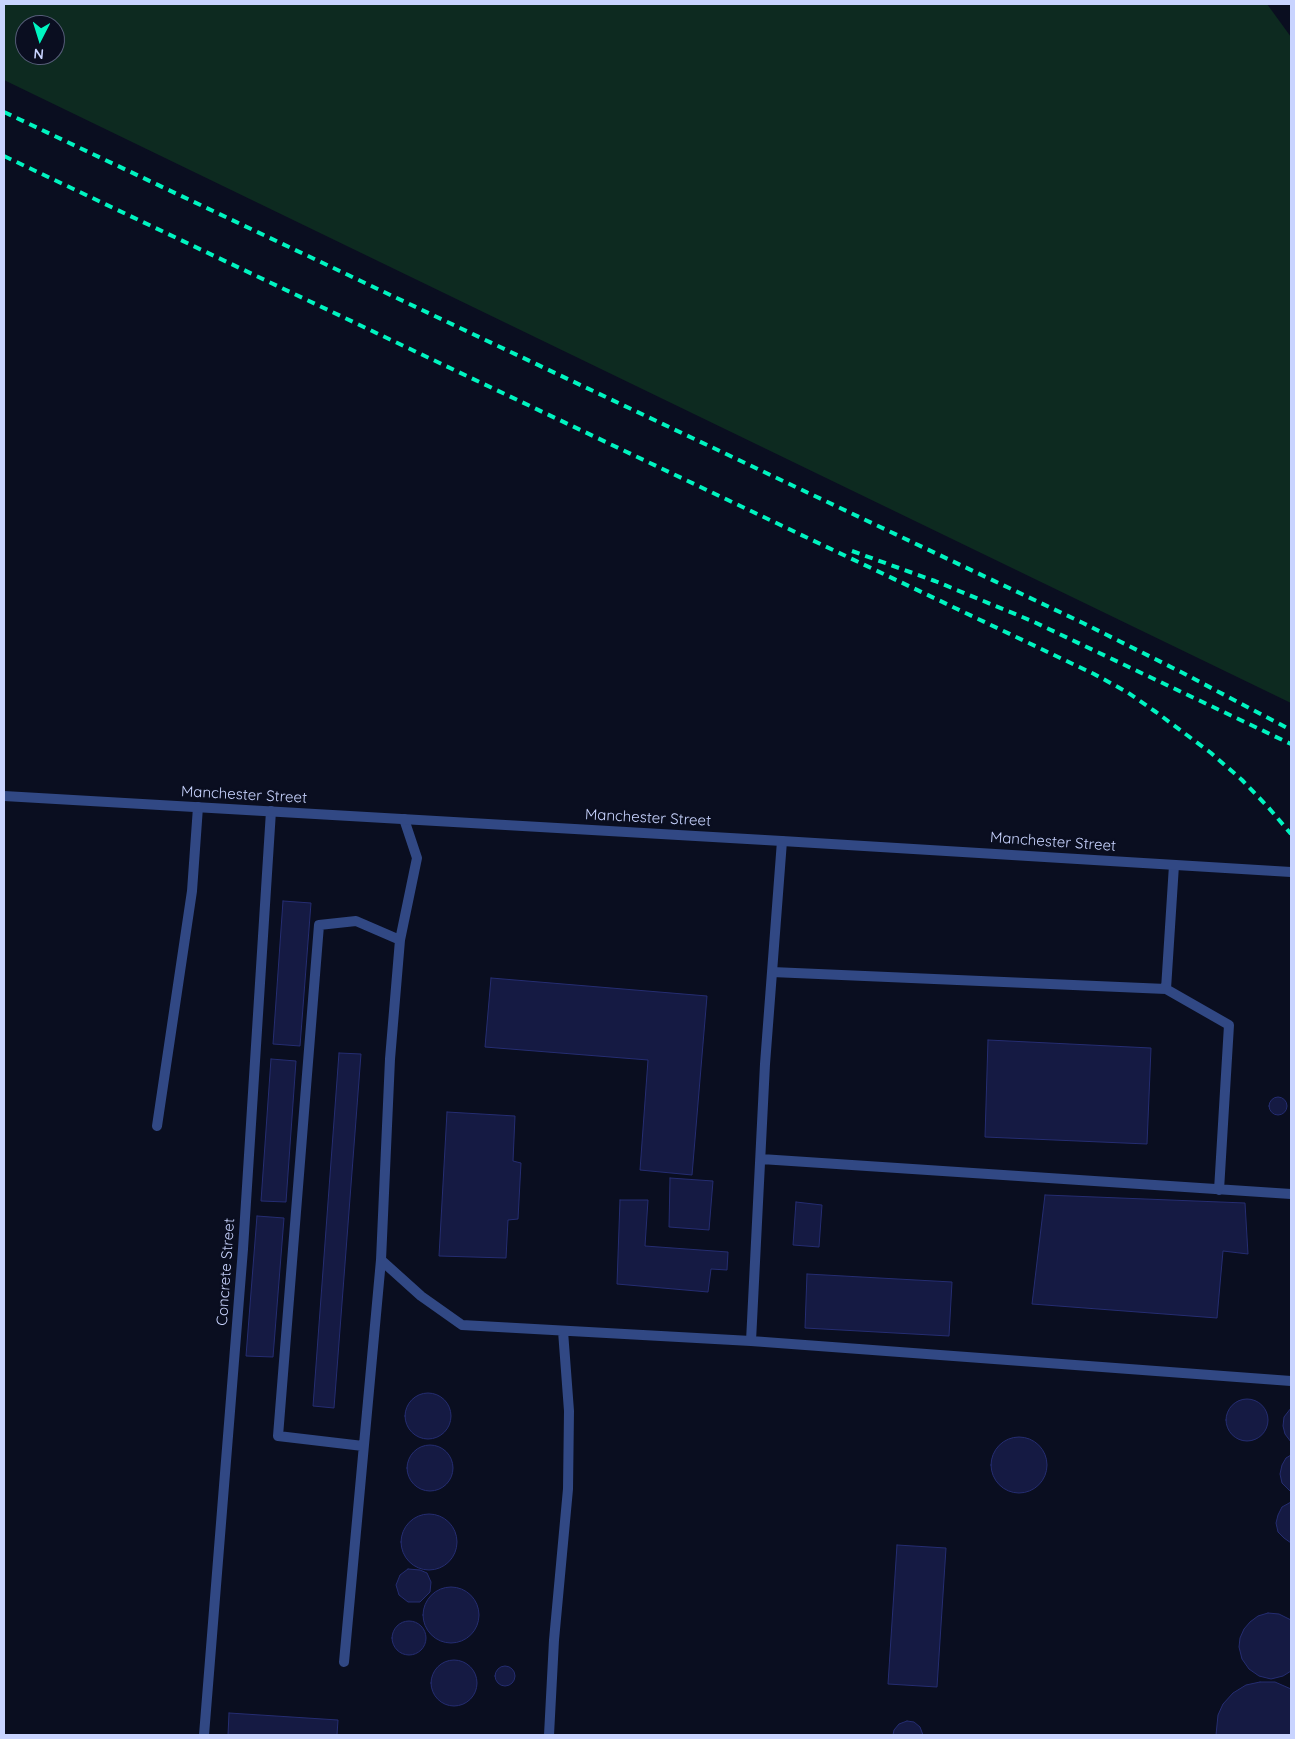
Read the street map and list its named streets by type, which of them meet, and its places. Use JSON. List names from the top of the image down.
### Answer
{
  "streets": {
    "street": ["Manchester Street", "Concrete Street"]
  },
  "crossings": [
    ["Manchester Street", "Concrete Street"]
  ],
  "north": "bottom"
}
